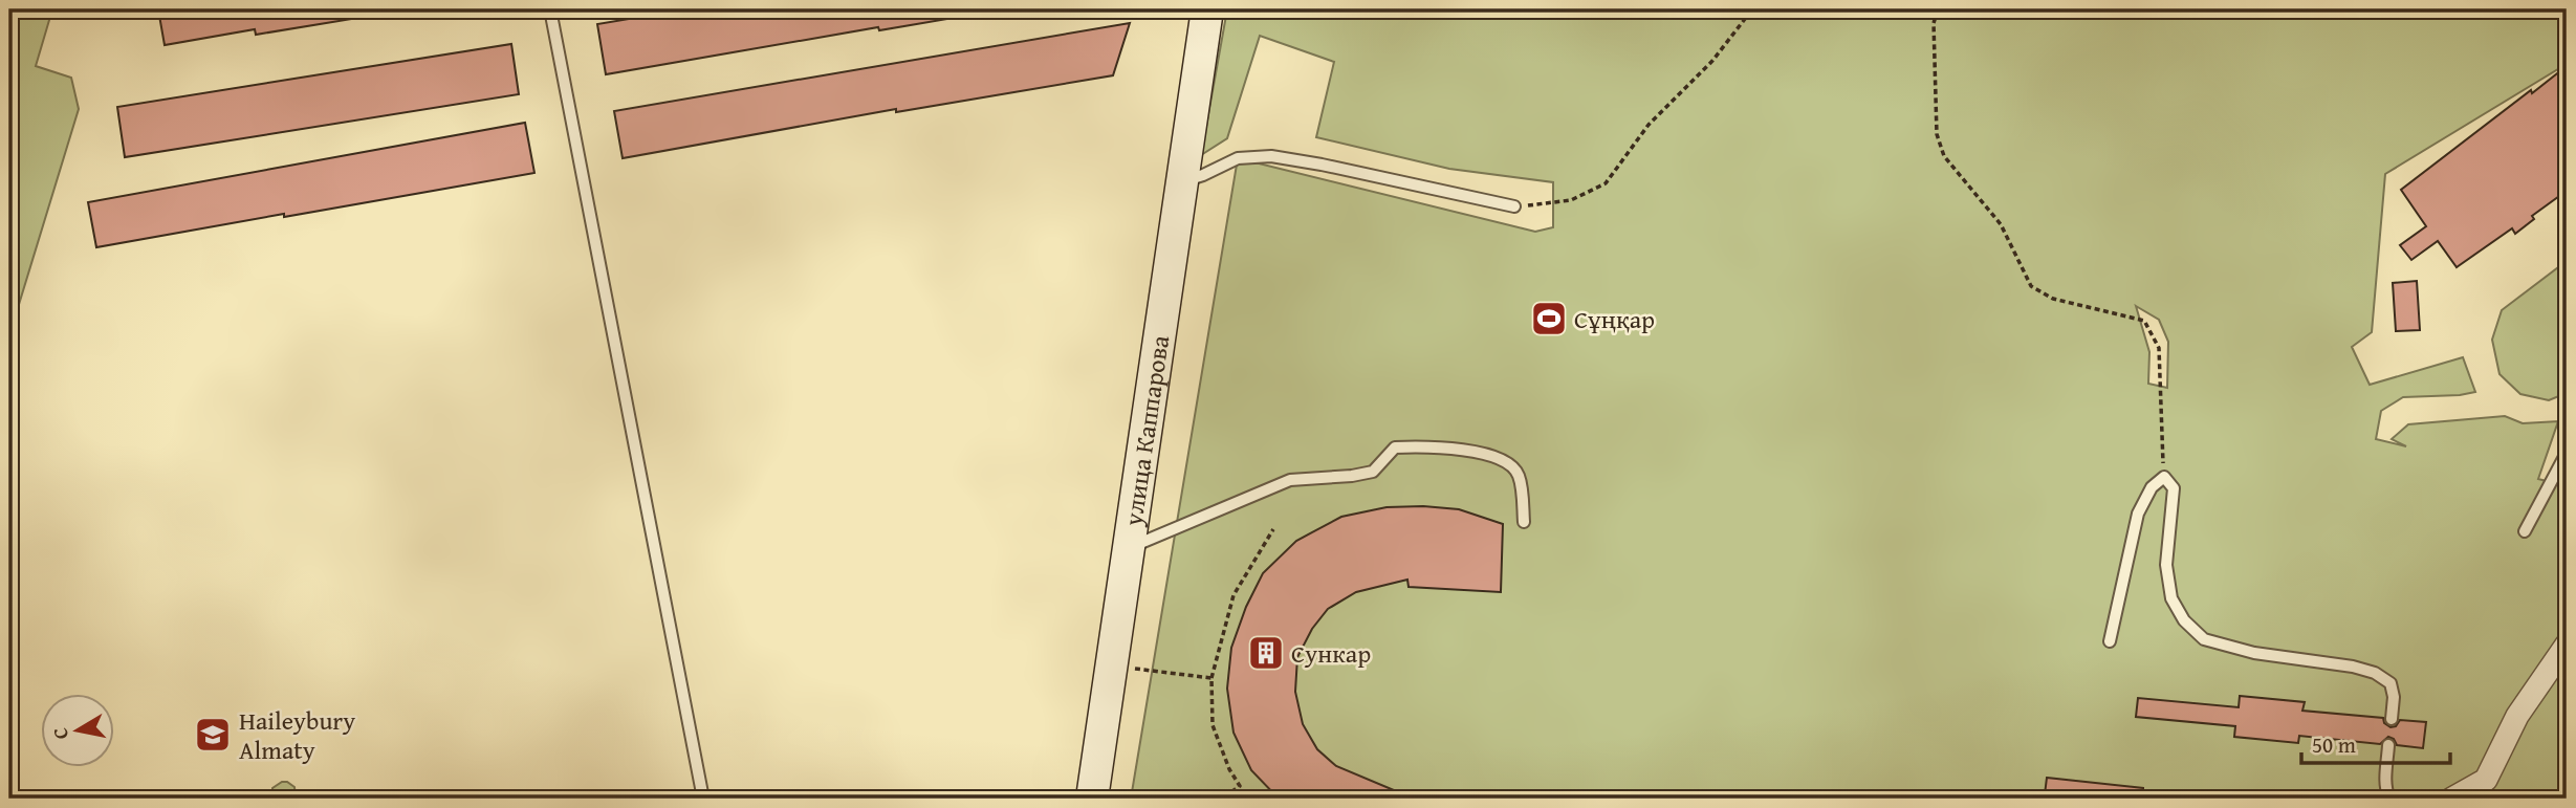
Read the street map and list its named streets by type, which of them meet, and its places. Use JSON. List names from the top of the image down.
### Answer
{
  "streets": {
    "street": ["улица Каппарова"]
  },
  "places": {
    "sports": ["Сұңқар"],
    "building": ["Сункар"],
    "school or university": ["Haileybury Almaty"]
  },
  "scale_bar": "50 m",
  "north": "left"
}
